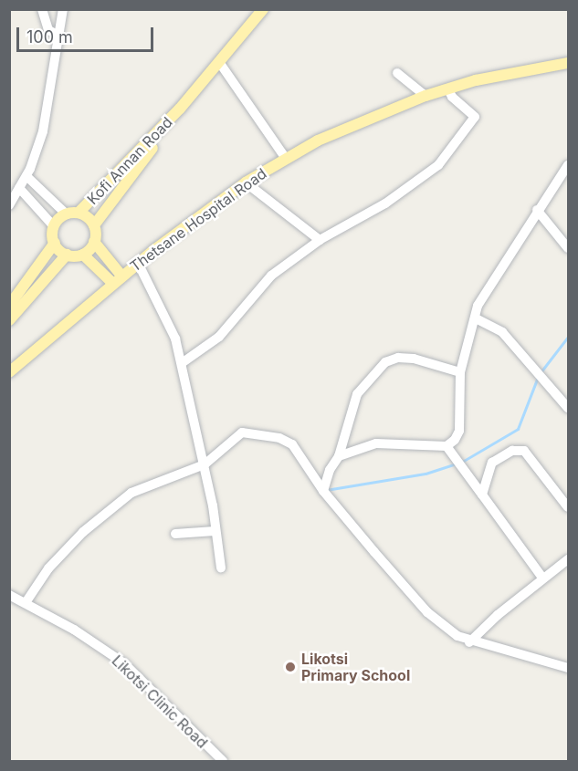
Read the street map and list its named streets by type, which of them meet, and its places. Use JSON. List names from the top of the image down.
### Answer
{
  "streets": {
    "main road": ["Kofi Annan Road", "Thetsane Hospital Road"],
    "street": ["Likotsi Clinic Road"]
  },
  "places": ["Likotsi Primary School"],
  "scale_bar": "100 m"
}
